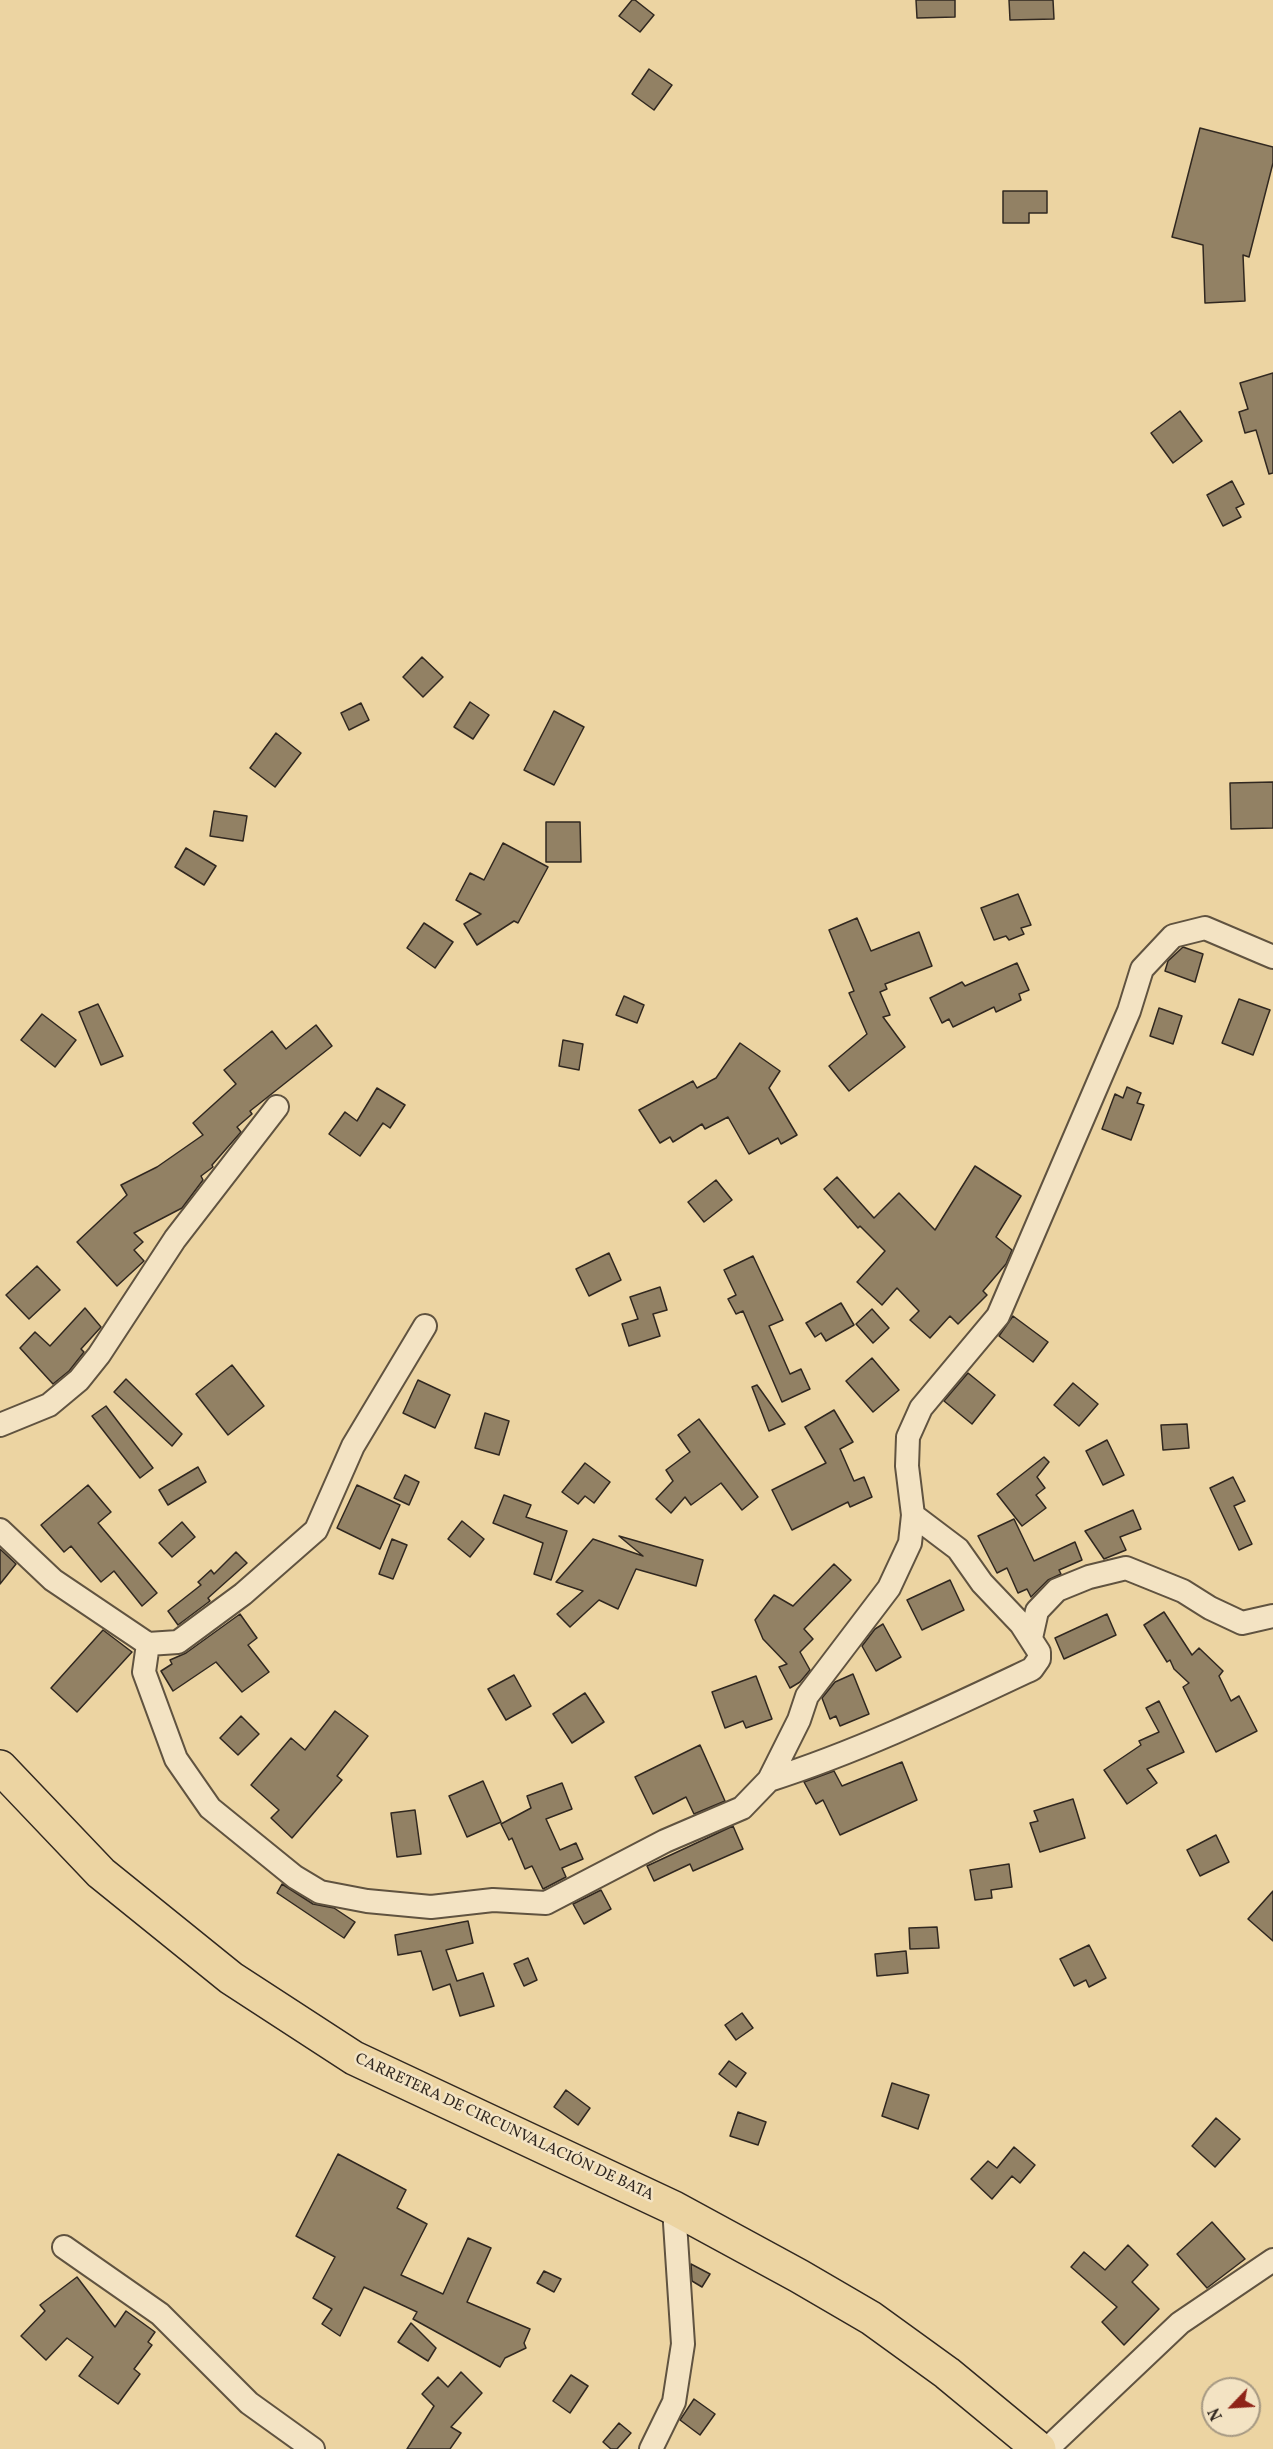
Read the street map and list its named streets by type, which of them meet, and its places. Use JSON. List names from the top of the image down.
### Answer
{
  "streets": {
    "main road": ["CARRETERA DE CIRCUNVALACIÓN DE BATA"]
  },
  "north": "bottom left"
}
